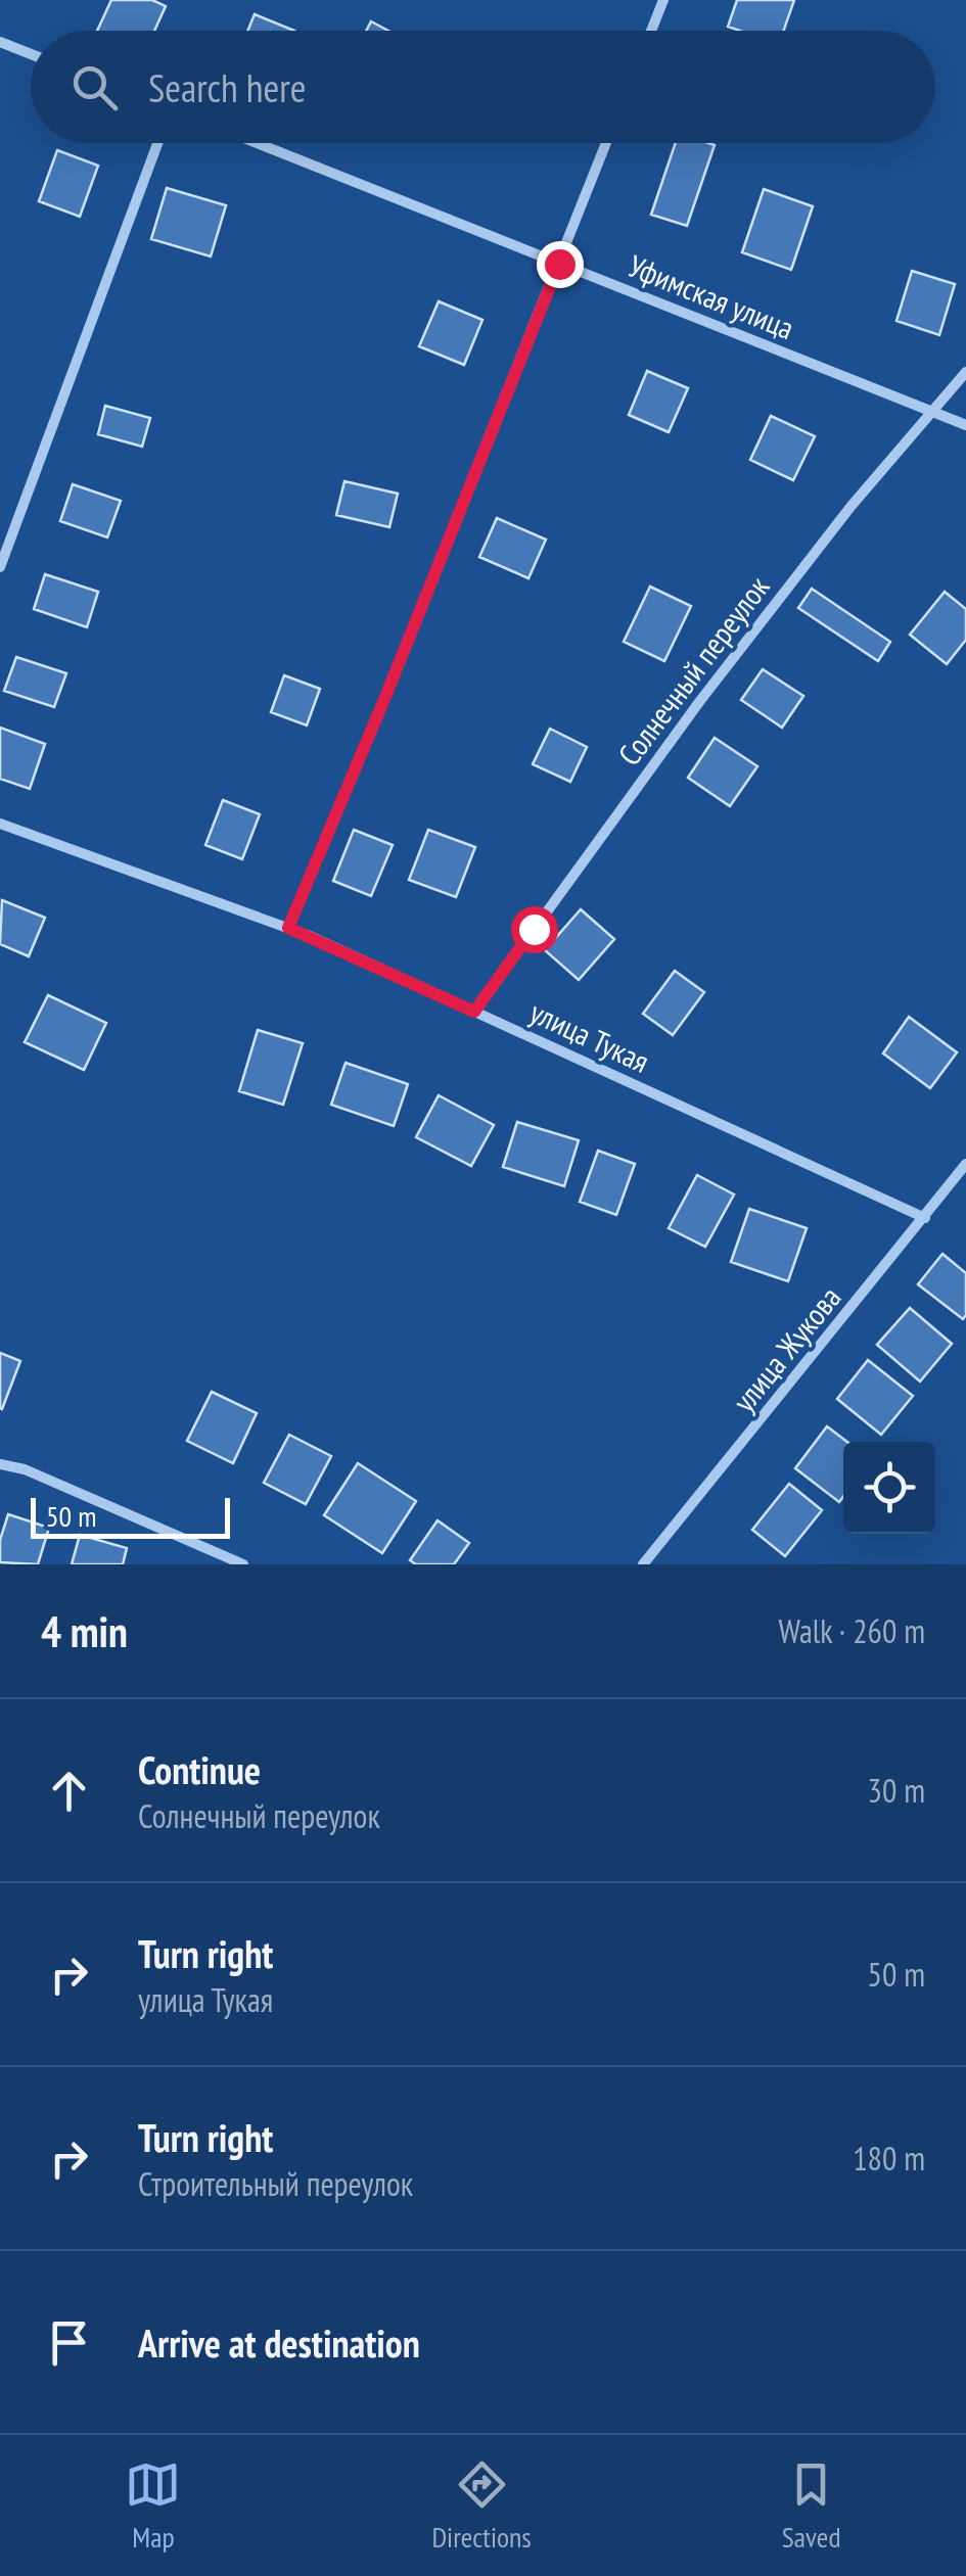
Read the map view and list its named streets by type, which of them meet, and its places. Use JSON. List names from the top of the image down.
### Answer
{
  "streets": {
    "street": [
      "Уфимская улица",
      "Солнечный переулок",
      "улица Тукая",
      "улица Жукова"
    ]
  },
  "crossings": [
    ["Уфимская улица", "Солнечный переулок"],
    ["Солнечный переулок", "улица Тукая"],
    ["улица Тукая", "улица Жукова"]
  ],
  "scale_bar": "50 m",
  "page": {
    "search": "Search here",
    "scale": "50 m",
    "heading": ["4 min", "Walk · 260 m"],
    "list": [
      ["Continue", "Солнечный переулок", "30 m"],
      ["Turn right", "улица Тукая", "50 m"],
      ["Turn right", "Строительный переулок", "180 m"],
      "Arrive at destination"
    ],
    "nav": ["Map", "Directions", "Saved"]
  }
}
